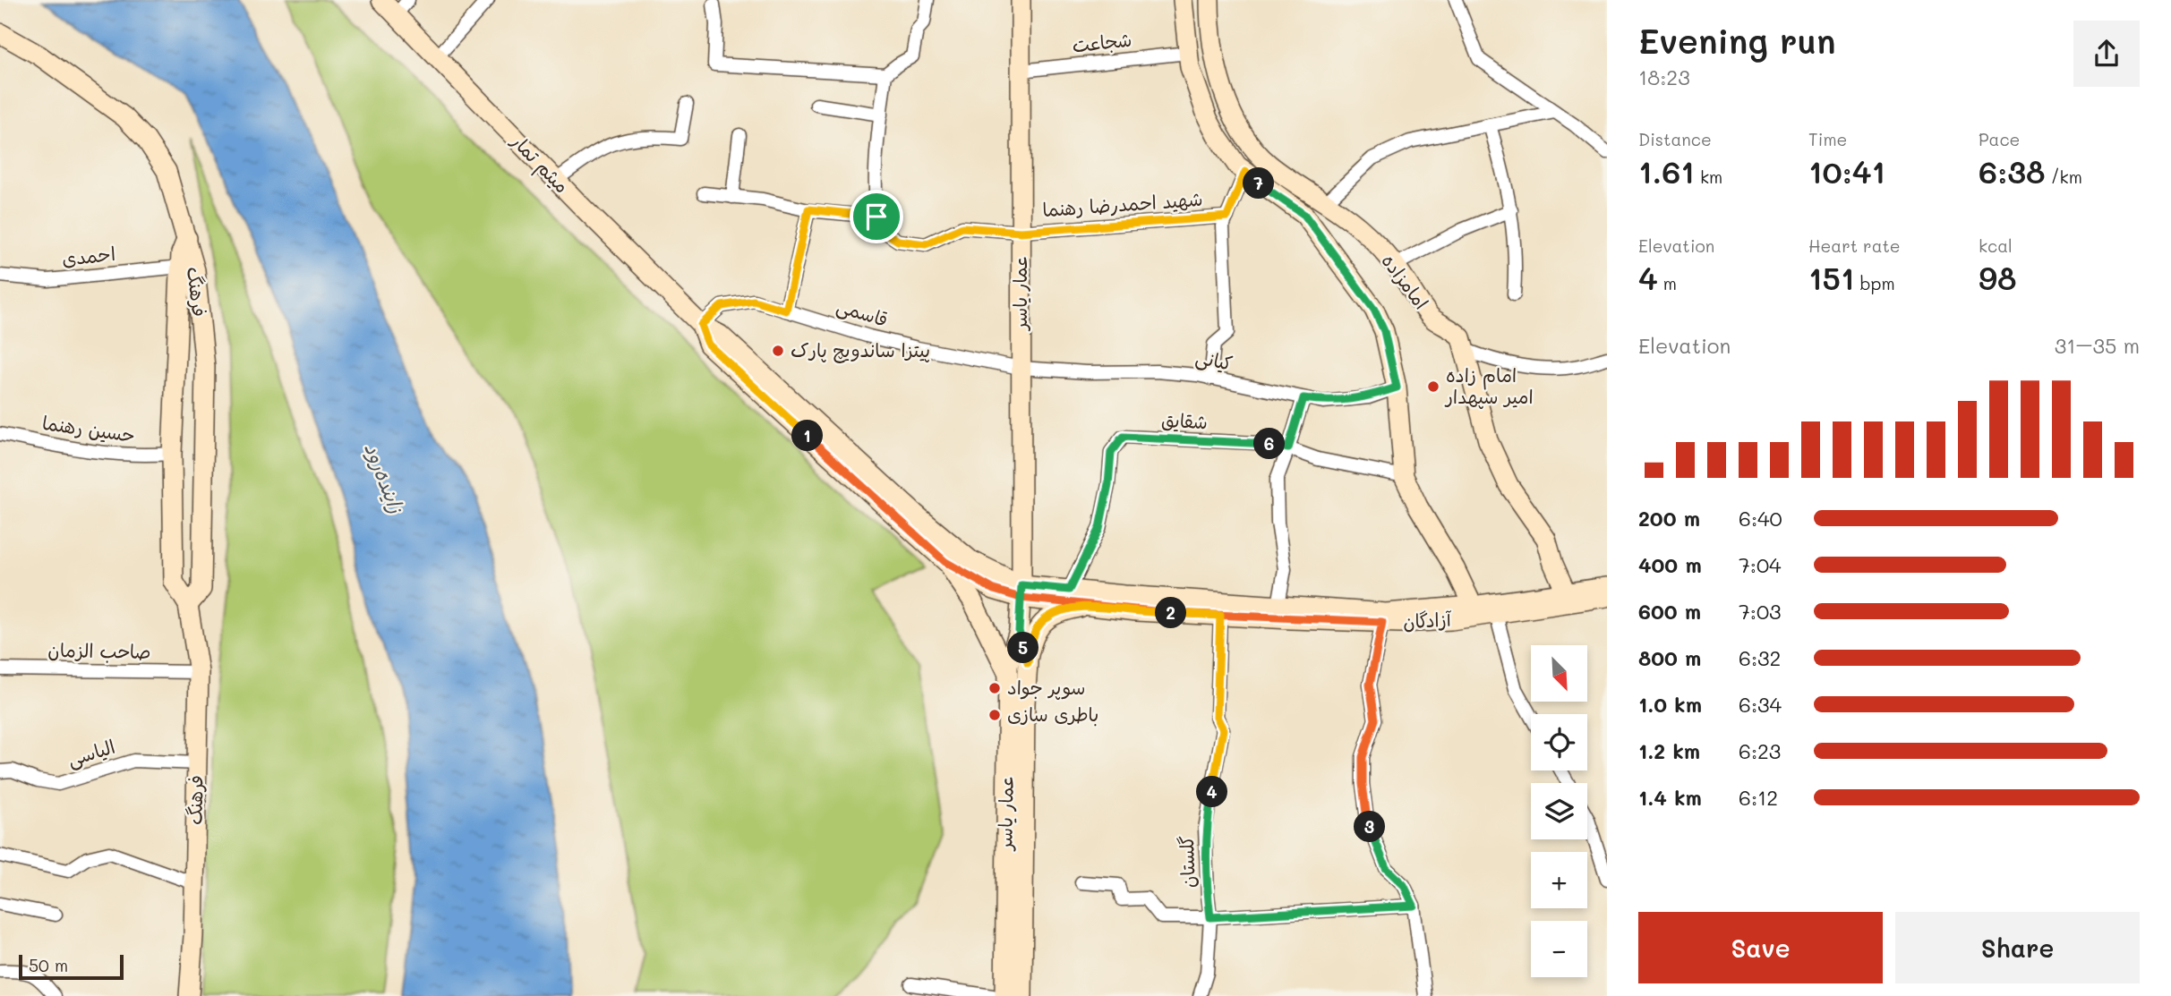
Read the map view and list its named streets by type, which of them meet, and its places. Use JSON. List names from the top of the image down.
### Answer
{
  "streets": {
    "main road": [
      "میثم تمار",
      "امامزاده",
      "فرهنگ",
      "عمار یاسر",
      "آزادگان"
    ],
    "street": [
      "شجاعت",
      "شهید احمدرضا رهنما",
      "احمدی",
      "قاسمی",
      "کیانی",
      "شقایق",
      "حسین رهنما",
      "صاحب الزمان",
      "الیاسی",
      "گلستان"
    ]
  },
  "crossings": [
    ["شجاعت", "عمار یاسر"],
    ["میثم تمار", "قاسمی"],
    ["شهید احمدرضا رهنما", "عمار یاسر"],
    ["احمدی", "فرهنگ"],
    ["امامزاده", "آزادگان"],
    ["فرهنگ", "حسین رهنما"],
    ["فرهنگ", "صاحب الزمان"],
    ["فرهنگ", "الیاسی"],
    ["عمار یاسر", "قاسمی"],
    ["عمار یاسر", "کیانی"],
    ["عمار یاسر", "آزادگان"],
    ["قاسمی", "کیانی"],
    ["شقایق", "آزادگان"],
    ["آزادگان", "گلستان"]
  ],
  "water": ["زاینده‌رود"],
  "places": [
    "پیتزا ساندویچ پارک",
    "امام زاده امیر سپهدار",
    "سوپر جواد",
    "باطری سازی"
  ],
  "scale_bar": "50 m",
  "north": "bottom right",
  "page": {
    "heading": ["Evening run", "18:23"],
    "stats": [
      ["Distance", "1.61 km"],
      ["Time", "10:41"],
      ["Pace", "6:38 /km"],
      ["Elevation", "4 m"],
      ["Heart rate", "151 bpm"],
      ["kcal", "98"]
    ],
    "pins": [
      "7",
      "1",
      "6",
      "2",
      "5",
      "4",
      "3"
    ],
    "chart": ["Elevation", "31–35 m"],
    "list": [
      {
        "name": "200 m",
        "note": "6:40"
      },
      {
        "name": "400 m",
        "note": "7:04"
      },
      {
        "name": "600 m",
        "note": "7:03"
      },
      {
        "name": "800 m",
        "note": "6:32"
      },
      {
        "name": "1.0 km",
        "note": "6:34"
      },
      {
        "name": "1.2 km",
        "note": "6:23"
      },
      {
        "name": "1.4 km",
        "note": "6:12"
      }
    ],
    "map_buttons": ["+", "−"],
    "buttons": ["Save", "Share"],
    "scale": "50 m"
  }
}
